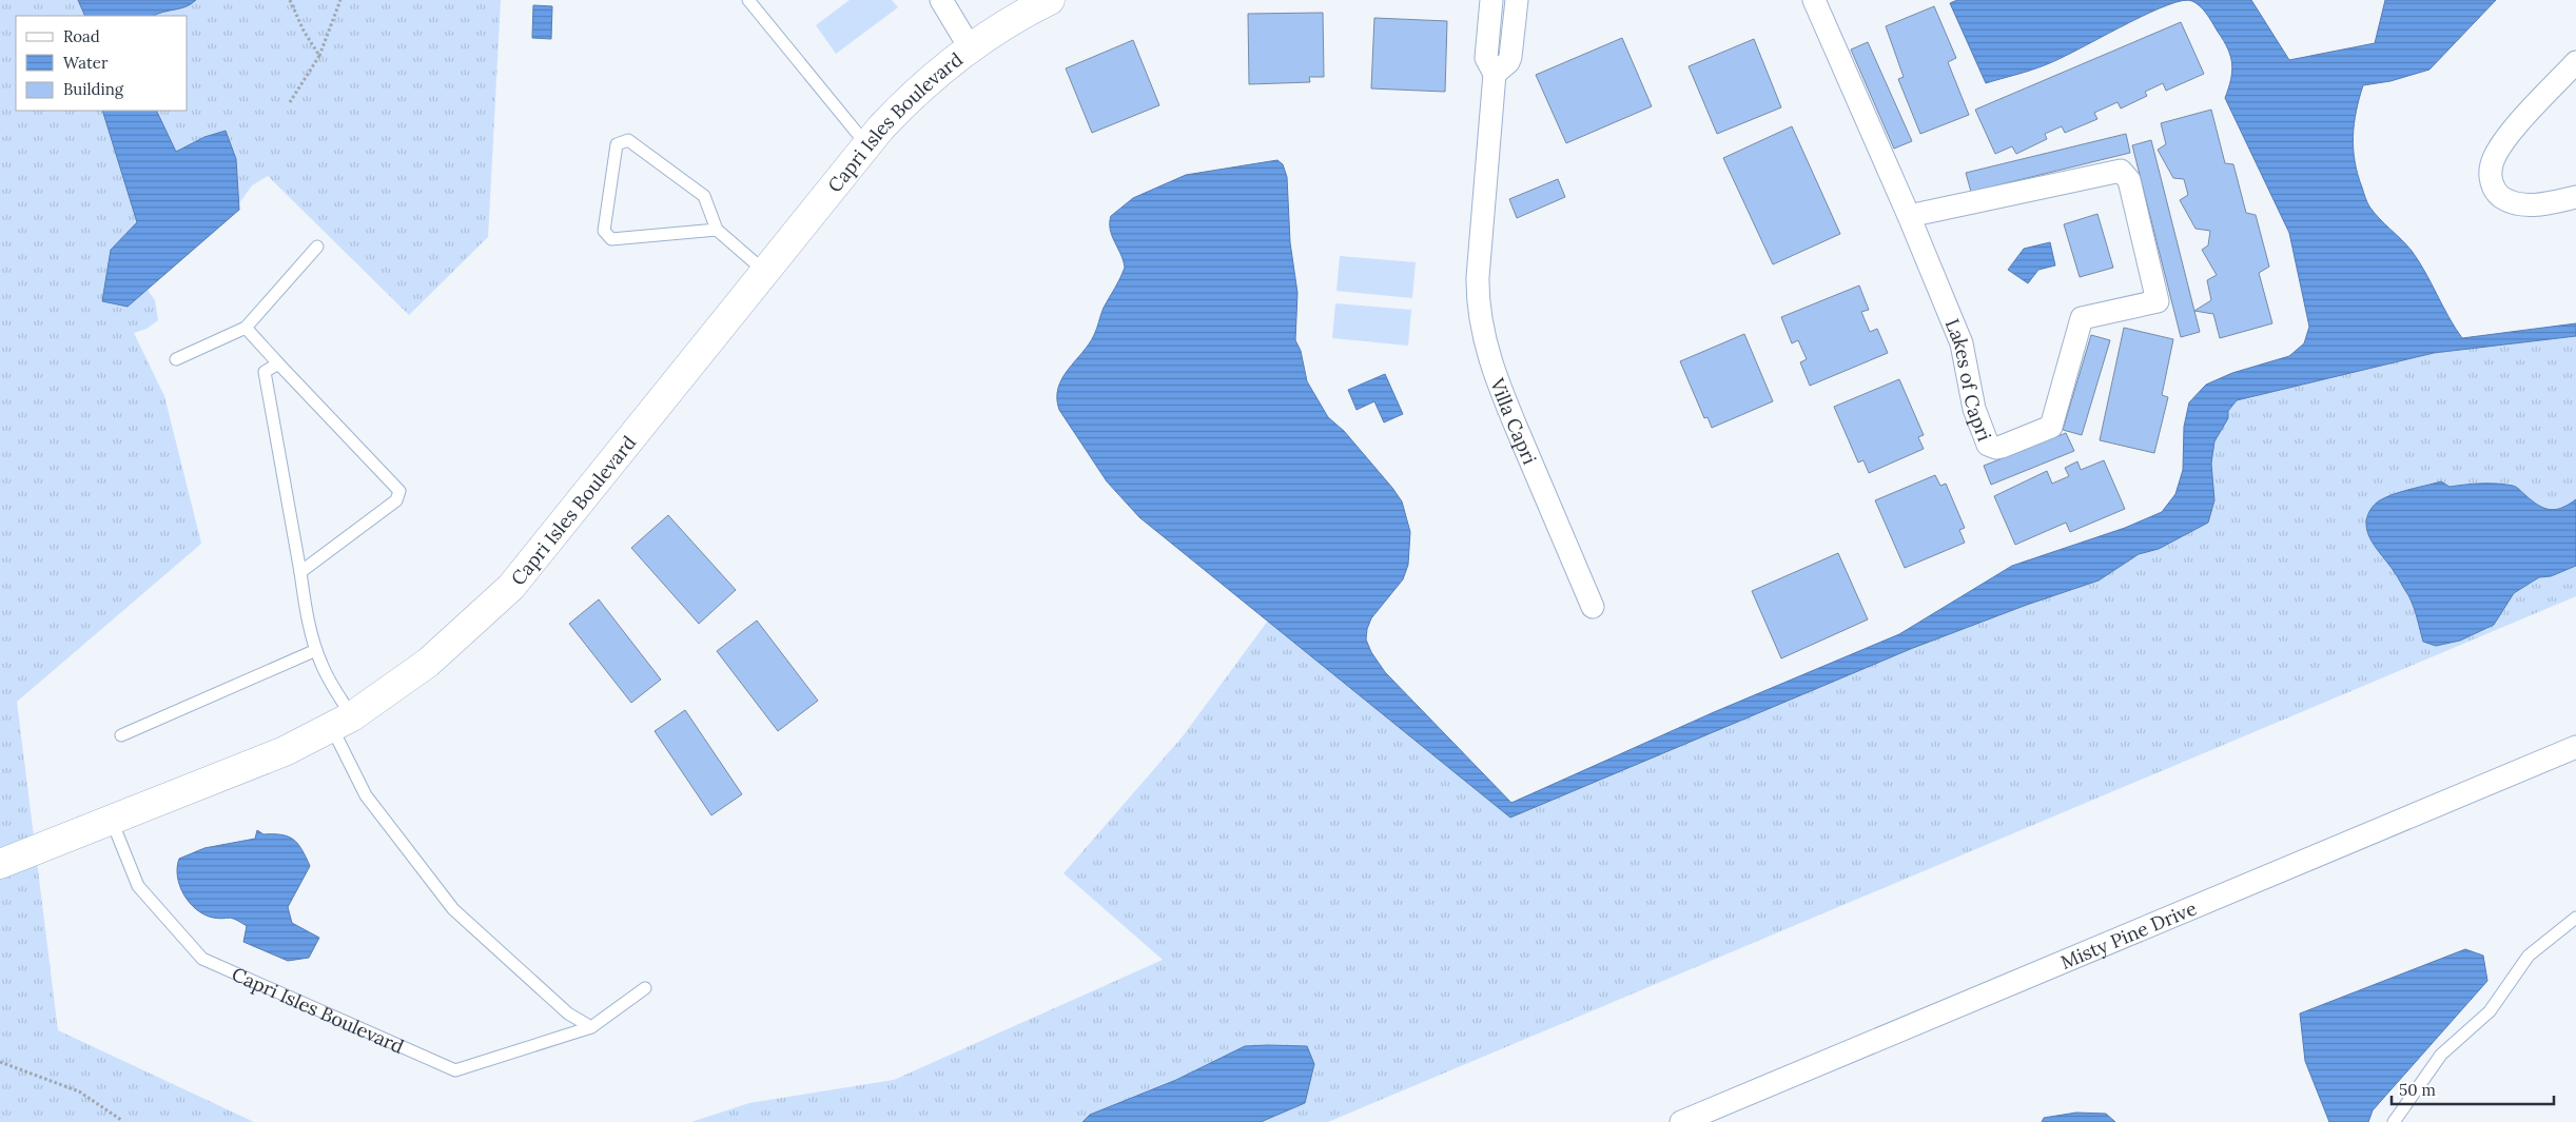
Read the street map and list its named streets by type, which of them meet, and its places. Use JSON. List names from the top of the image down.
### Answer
{
  "streets": {
    "street": [
      "Capri Isles Boulevard",
      "Lakes of Capri",
      "Villa Capri",
      "Misty Pine Drive"
    ]
  },
  "legend": ["Road", "Water", "Building"],
  "scale_bar": "50 m"
}
